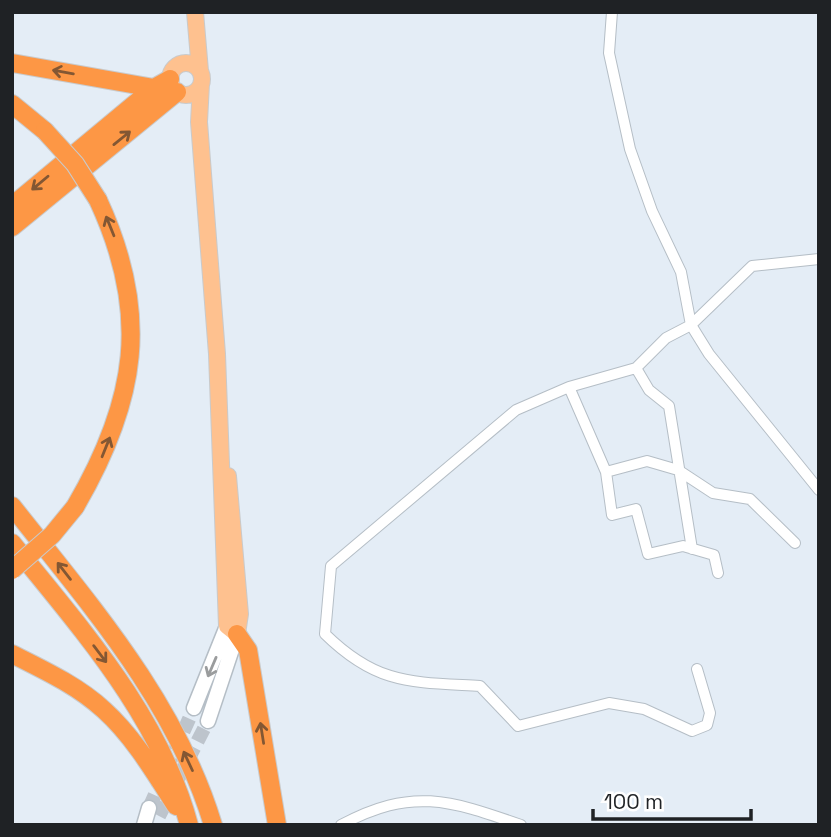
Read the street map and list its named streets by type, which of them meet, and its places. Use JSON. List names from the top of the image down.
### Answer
{
  "scale_bar": "100 m"
}
